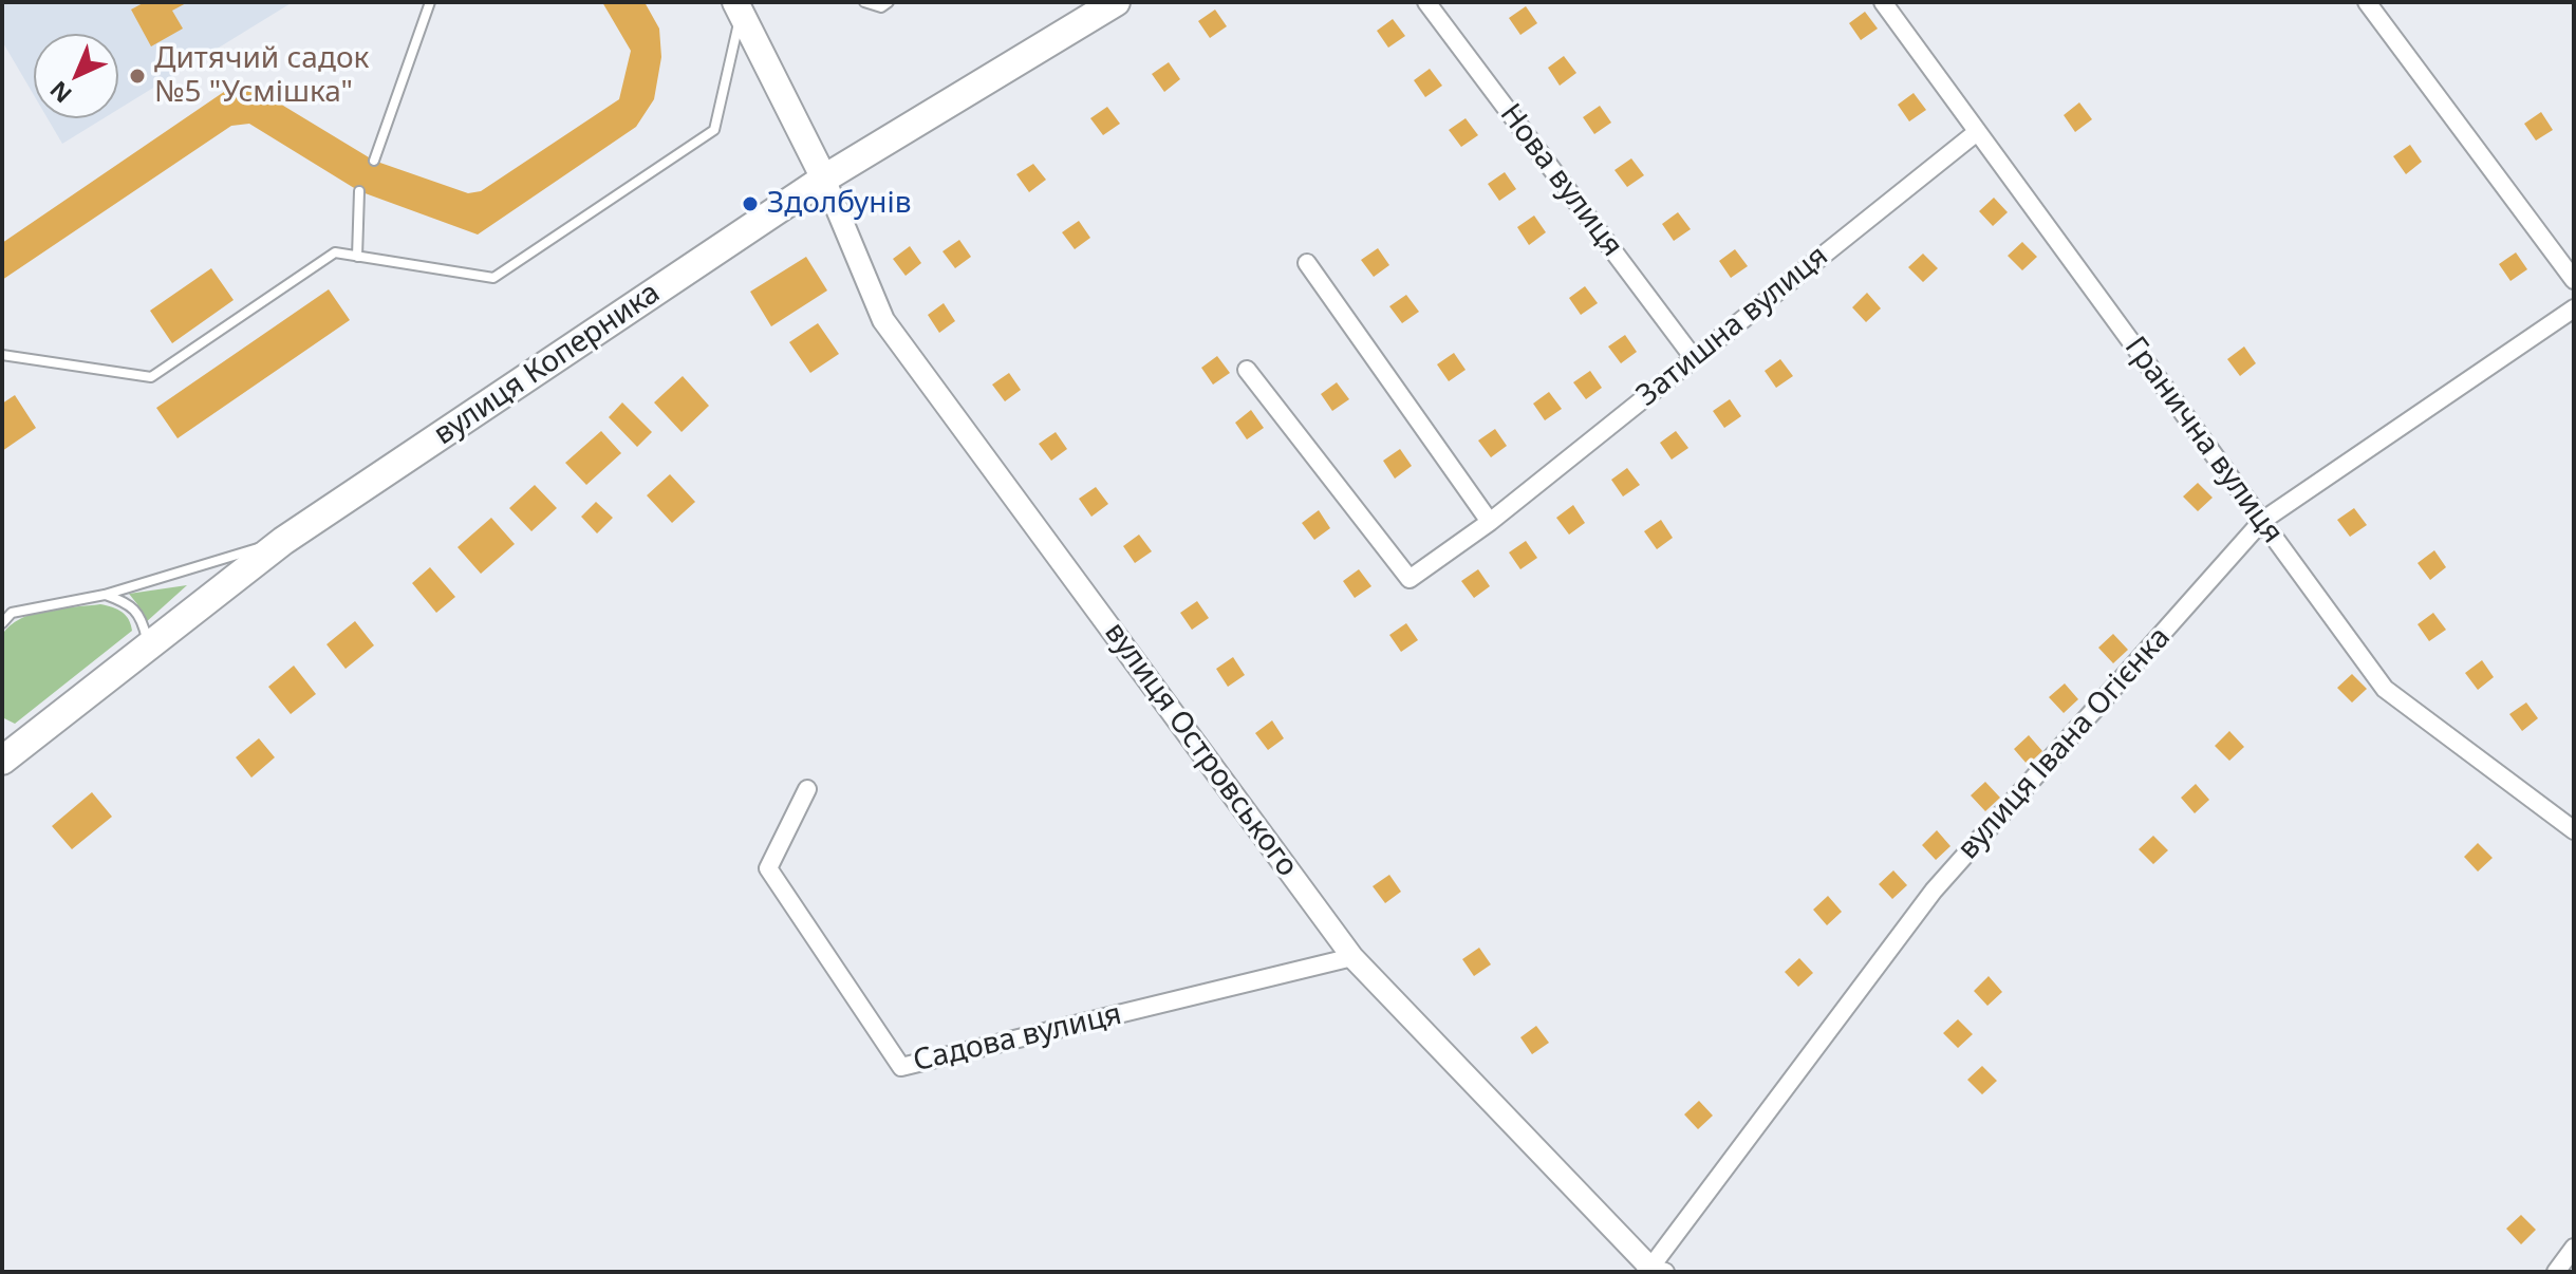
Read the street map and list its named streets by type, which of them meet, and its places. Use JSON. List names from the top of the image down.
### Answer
{
  "streets": {
    "main road": ["вулиця Коперника"],
    "street": [
      "Нова вулиця",
      "Затишна вулиця",
      "Гранична вулиця",
      "вулиця Івана Огієнка",
      "вулиця Островського",
      "Садова вулиця"
    ]
  },
  "crossings": [
    ["Нова вулиця", "Затишна вулиця"],
    ["Затишна вулиця", "Гранична вулиця"],
    ["вулиця Коперника", "вулиця Островського"],
    ["Гранична вулиця", "вулиця Івана Огієнка"],
    ["вулиця Івана Огієнка", "вулиця Островського"],
    ["вулиця Островського", "Садова вулиця"]
  ],
  "places": ["Дитячий садок №5 \"Усмішка\"", "Здолбунів"],
  "north": "bottom left"
}
